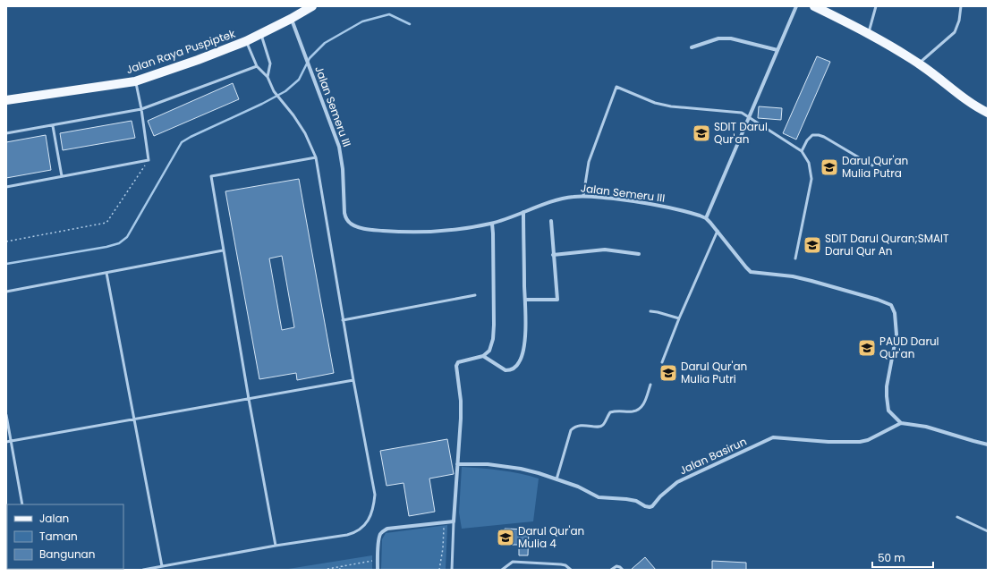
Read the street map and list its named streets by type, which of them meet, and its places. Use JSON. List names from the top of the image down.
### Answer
{
  "streets": {
    "main road": ["Jalan Raya Puspiptek"],
    "street": ["Jalan Semeru III", "Jalan Basirun"]
  },
  "crossings": [
    ["Jalan Raya Puspiptek", "Jalan Semeru III"],
    ["Jalan Semeru III", "Jalan Basirun"]
  ],
  "places": {
    "school or university": [
      "SDIT Darul Qur'an",
      "Darul Qur'an Mulia Putra",
      "SDIT Darul Quran;SMAIT Darul Qur An",
      "PAUD Darul Qur'an",
      "Darul Qur'an Mulia Putri",
      "Darul Qur'an Mulia 4"
    ]
  },
  "legend": ["Jalan", "Taman", "Bangunan"],
  "scale_bar": "50 m"
}
